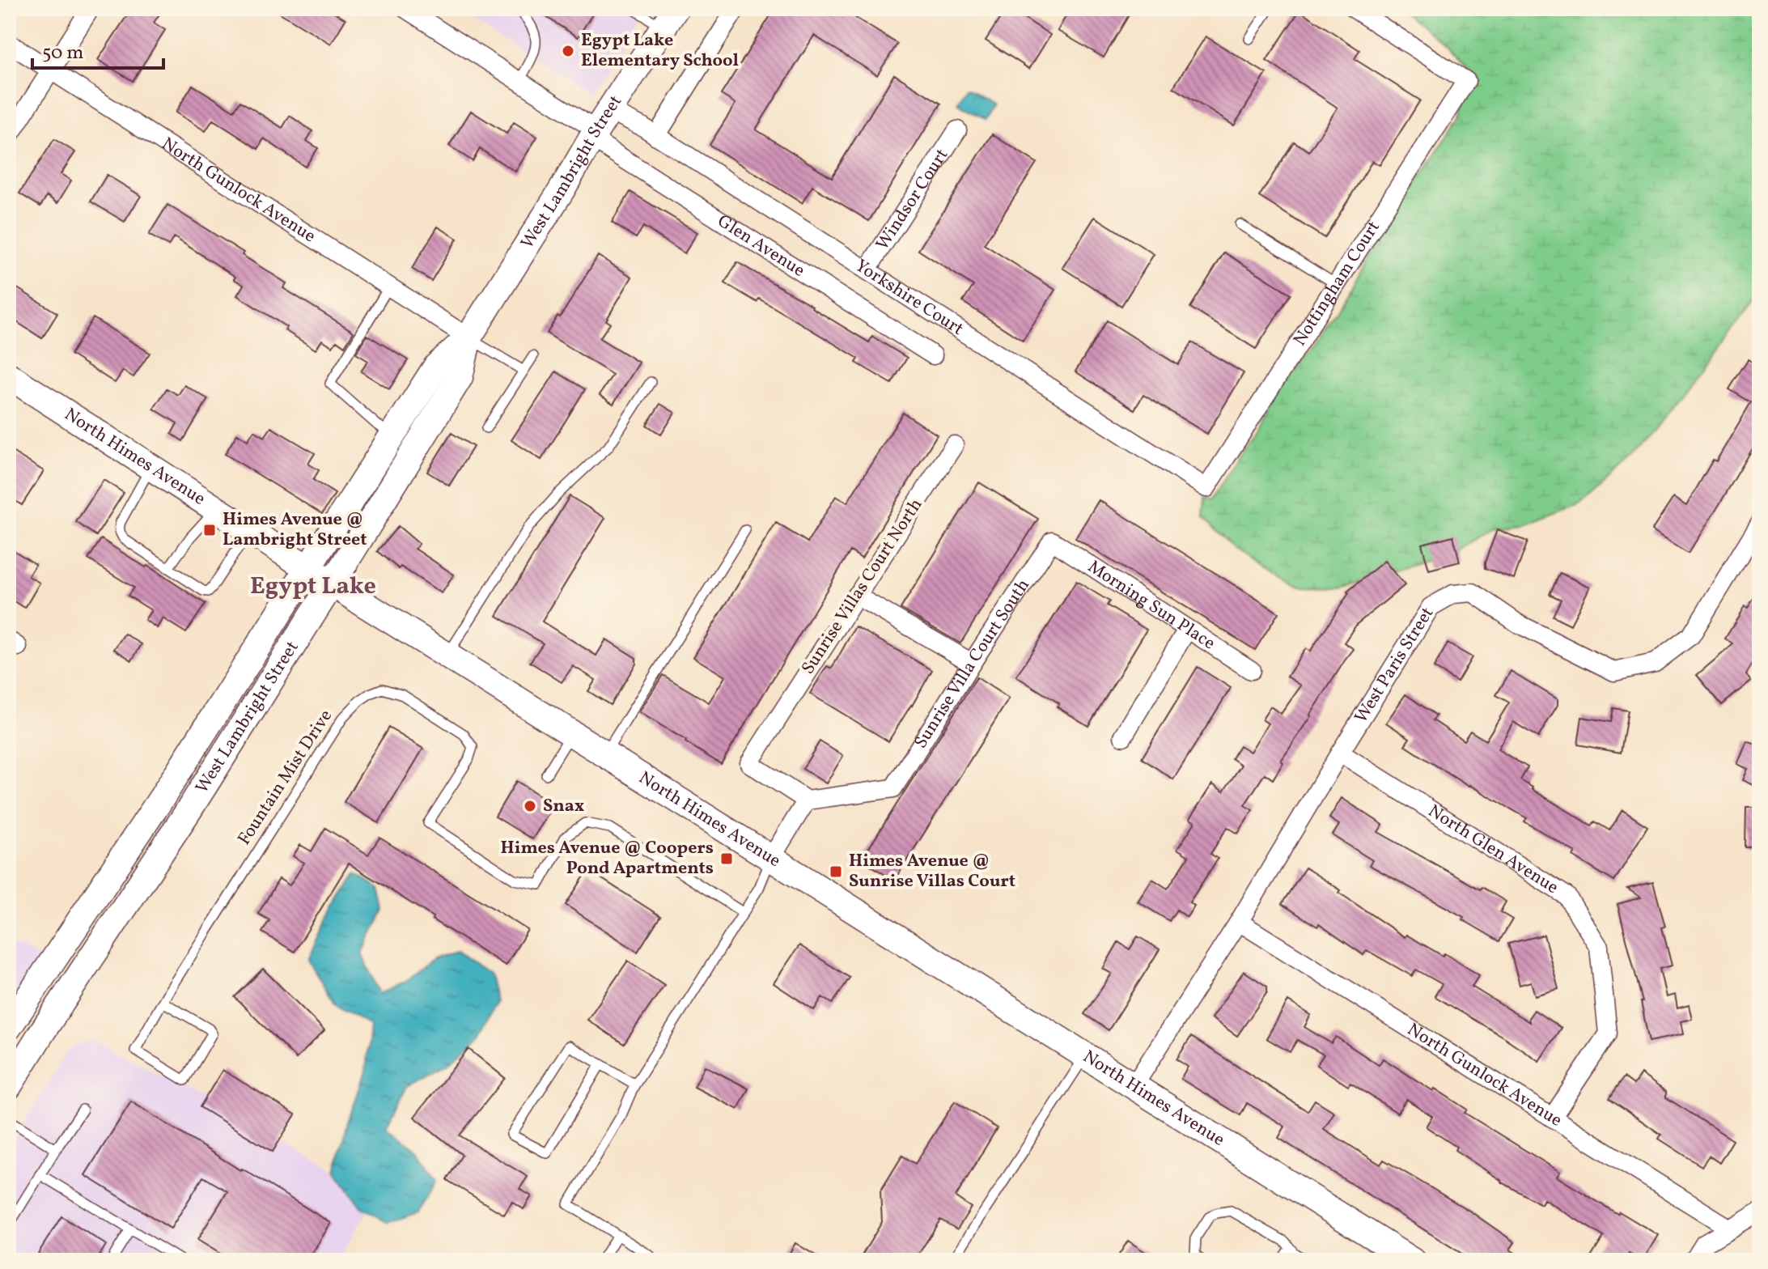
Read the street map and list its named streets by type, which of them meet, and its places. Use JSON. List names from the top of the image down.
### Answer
{
  "streets": {
    "main road": ["West Lambright Street", "North Himes Avenue"],
    "street": [
      "North Gunlock Avenue",
      "Windsor Court",
      "Glen Avenue",
      "Nottingham Court",
      "Yorkshire Court",
      "Sunrise Villas Court North",
      "Morning Sun Place",
      "Sunrise Villa Court South",
      "West Paris Street",
      "North Glen Avenue"
    ],
    "lane": ["Fountain Mist Drive"]
  },
  "crossings": [
    ["West Lambright Street", "North Gunlock Avenue"],
    ["West Lambright Street", "Glen Avenue"],
    ["West Lambright Street", "Yorkshire Court"],
    ["West Lambright Street", "North Himes Avenue"],
    ["North Gunlock Avenue", "West Paris Street"],
    ["North Gunlock Avenue", "North Glen Avenue"],
    ["Windsor Court", "Yorkshire Court"],
    ["Glen Avenue", "Yorkshire Court"],
    ["Nottingham Court", "Yorkshire Court"],
    ["North Himes Avenue", "West Paris Street"],
    ["Sunrise Villas Court North", "Sunrise Villa Court South"],
    ["Morning Sun Place", "Sunrise Villa Court South"],
    ["West Paris Street", "North Glen Avenue"]
  ],
  "districts": ["Egypt Lake"],
  "places": {
    "other": ["Egypt Lake Elementary School", "Snax"],
    "transit": ["Himes Avenue @ Lambright Street", "Himes Avenue @ Coopers Pond Apartments", "Himes Avenue @ Sunrise Villas Court"]
  },
  "scale_bar": "50 m"
}
